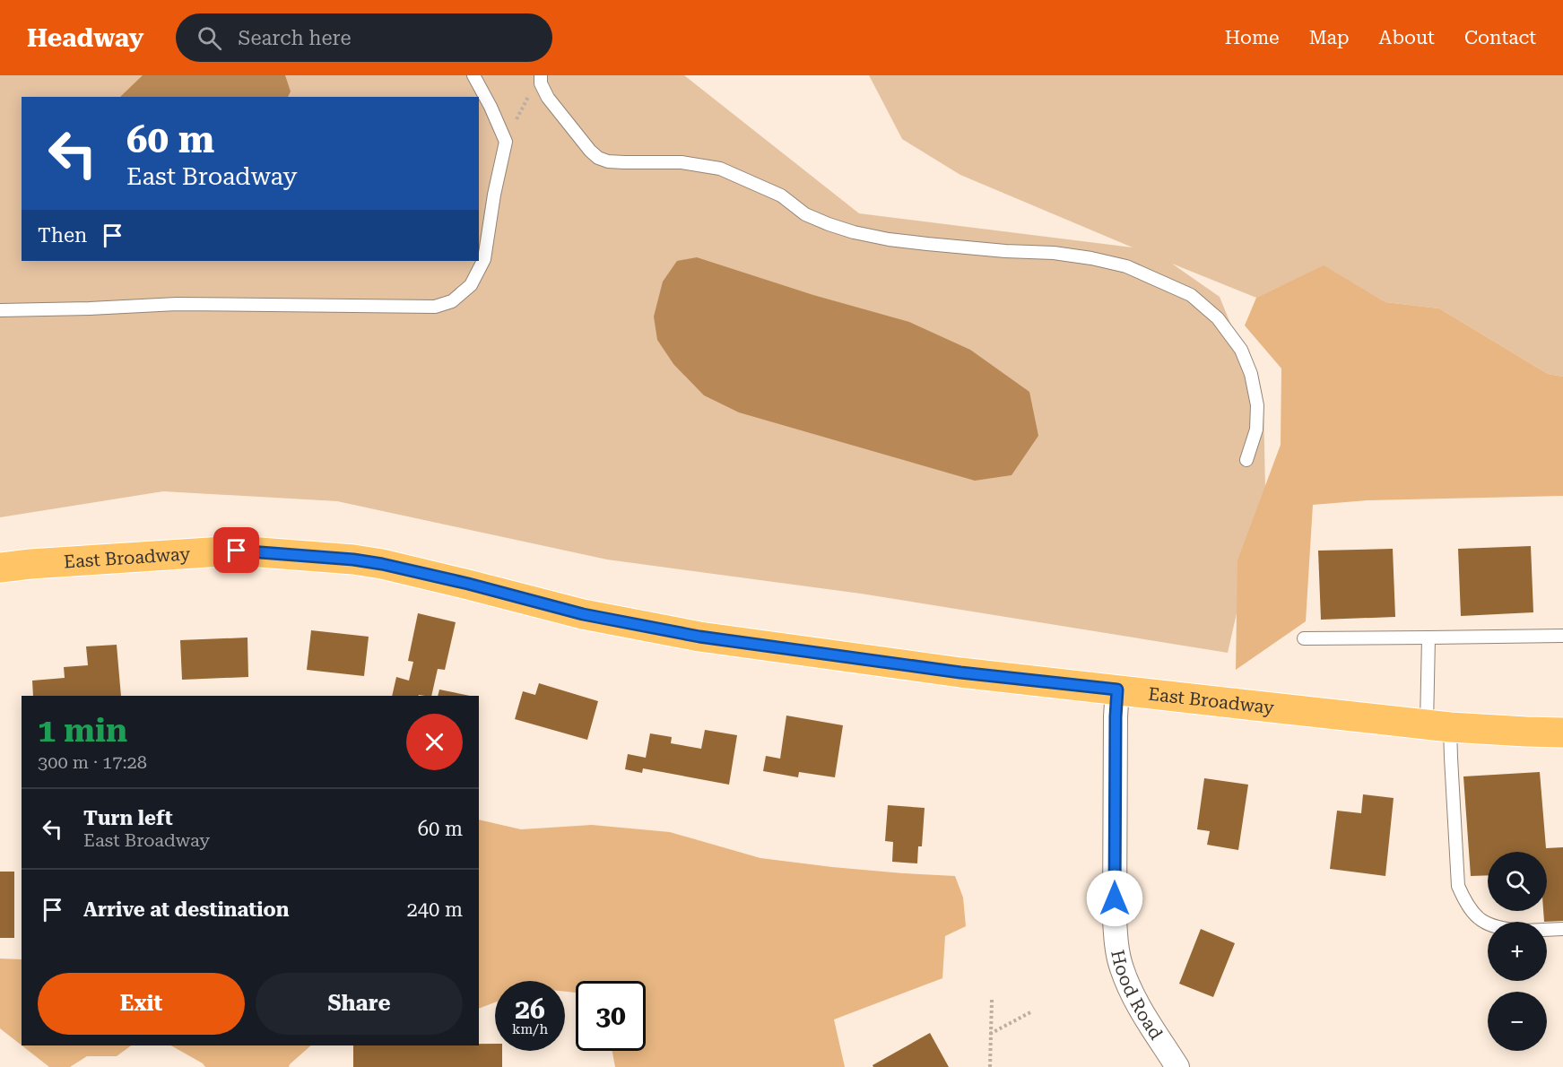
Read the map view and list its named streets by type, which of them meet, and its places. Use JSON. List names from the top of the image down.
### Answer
{
  "streets": {
    "main road": ["East Broadway"],
    "street": ["Hood Road"]
  },
  "crossings": [
    ["East Broadway", "Hood Road"]
  ],
  "page": {
    "header": "Headway",
    "search": "Search here",
    "nav": [
      "Home",
      "Map",
      "About",
      "Contact"
    ],
    "turn": ["60 m", "East Broadway"],
    "then": "Then",
    "heading": ["1 min", "300 m · 17:28"],
    "list": [
      {
        "name": "Turn left",
        "note": "East Broadway",
        "value": "60 m"
      },
      {
        "name": "Arrive at destination",
        "value": "240 m"
      }
    ],
    "map_buttons": ["+", "−"],
    "buttons": ["Exit", "Share"],
    "speed": "26 km/h",
    "limit": "30"
  }
}
